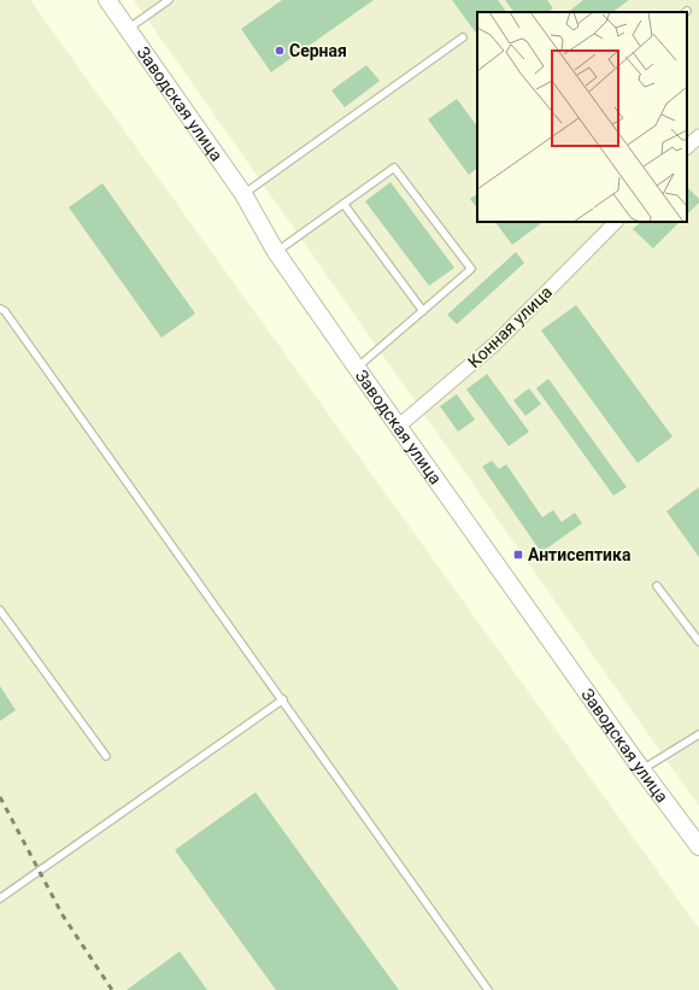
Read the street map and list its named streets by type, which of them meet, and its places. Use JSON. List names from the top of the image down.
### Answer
{
  "streets": {
    "street": ["Заводская улица", "Конная улица"]
  },
  "crossings": [
    ["Заводская улица", "Конная улица"]
  ],
  "places": {
    "other": ["Серная"],
    "transit": ["Антисептика"]
  }
}
